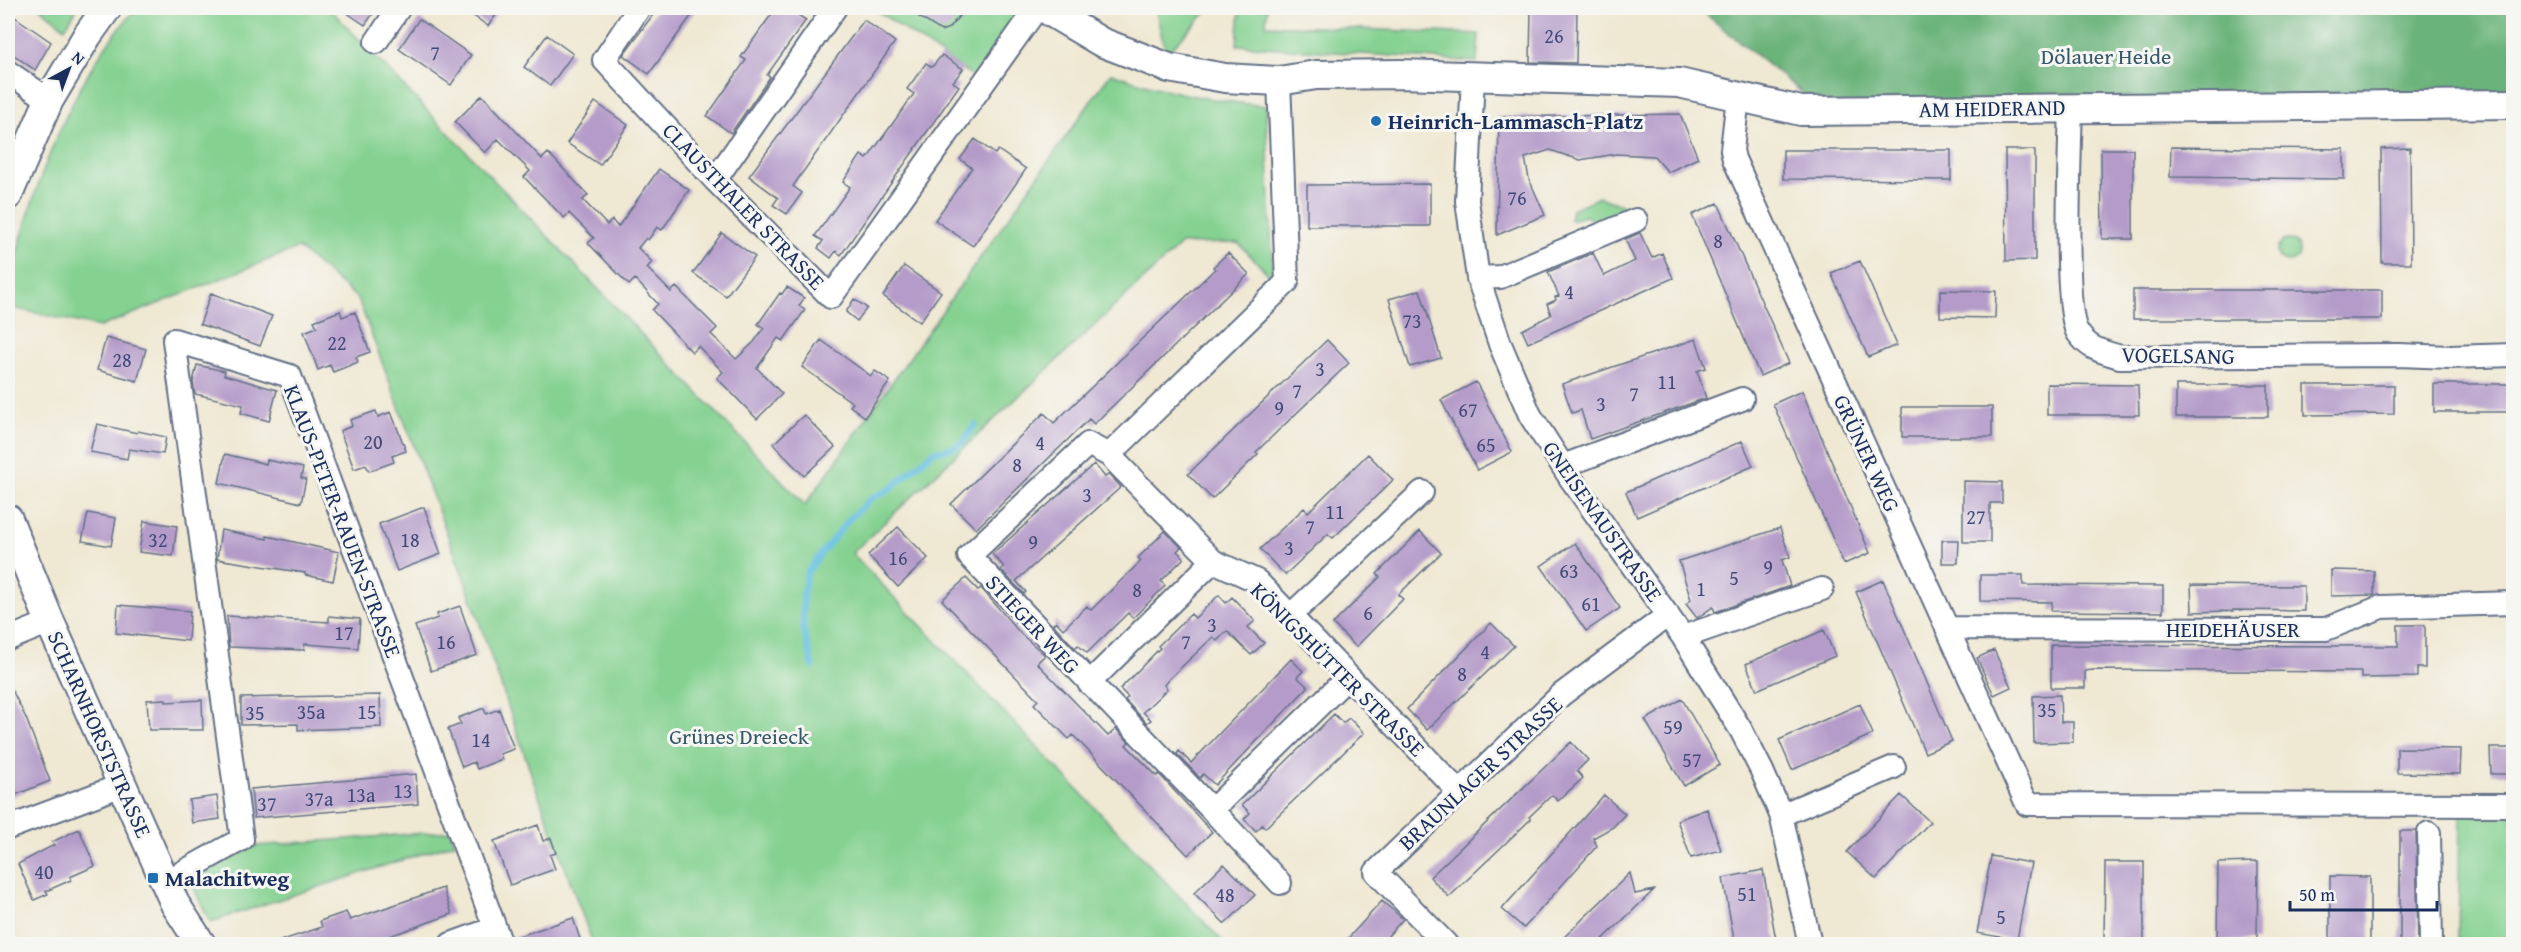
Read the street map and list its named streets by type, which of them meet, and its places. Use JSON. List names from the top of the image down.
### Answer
{
  "streets": {
    "street": [
      "AM HEIDERAND",
      "CLAUSTHALER STRASSE",
      "VOGELSANG",
      "GRÜNER WEG",
      "KLAUS-PETER-RAUEN-STRASSE",
      "GNEISENAUSTRASSE",
      "STIEGER WEG",
      "HEIDEHÄUSER",
      "KÖNIGSHÜTTER STRASSE",
      "SCHARNHORSTSTRASSE",
      "BRAUNLAGER STRASSE"
    ]
  },
  "crossings": [
    ["AM HEIDERAND", "VOGELSANG"],
    ["AM HEIDERAND", "GRÜNER WEG"],
    ["AM HEIDERAND", "GNEISENAUSTRASSE"],
    ["GRÜNER WEG", "HEIDEHÄUSER"],
    ["KLAUS-PETER-RAUEN-STRASSE", "SCHARNHORSTSTRASSE"],
    ["GNEISENAUSTRASSE", "BRAUNLAGER STRASSE"],
    ["STIEGER WEG", "KÖNIGSHÜTTER STRASSE"],
    ["KÖNIGSHÜTTER STRASSE", "BRAUNLAGER STRASSE"]
  ],
  "parks": ["Dölauer Heide", "Grünes Dreieck"],
  "places": {
    "other": ["Heinrich-Lammasch-Platz"],
    "transit": ["Malachitweg"]
  },
  "house_numbers": [
    "26",
    "7",
    "76",
    "8",
    "4",
    "73",
    "22",
    "28",
    "3",
    "11",
    "7",
    "7",
    "3",
    "9",
    "67",
    "20",
    "4",
    "65",
    "8",
    "3",
    "11",
    "27",
    "7",
    "32",
    "18",
    "9",
    "3",
    "16",
    "9",
    "63",
    "5",
    "1",
    "8",
    "61",
    "6",
    "3",
    "17",
    "16",
    "7",
    "4",
    "8",
    "35",
    "35a",
    "15",
    "35",
    "59",
    "14",
    "57",
    "13",
    "13a",
    "37a",
    "37",
    "40",
    "51",
    "48",
    "5"
  ],
  "scale_bar": "50 m",
  "north": "top right"
}
